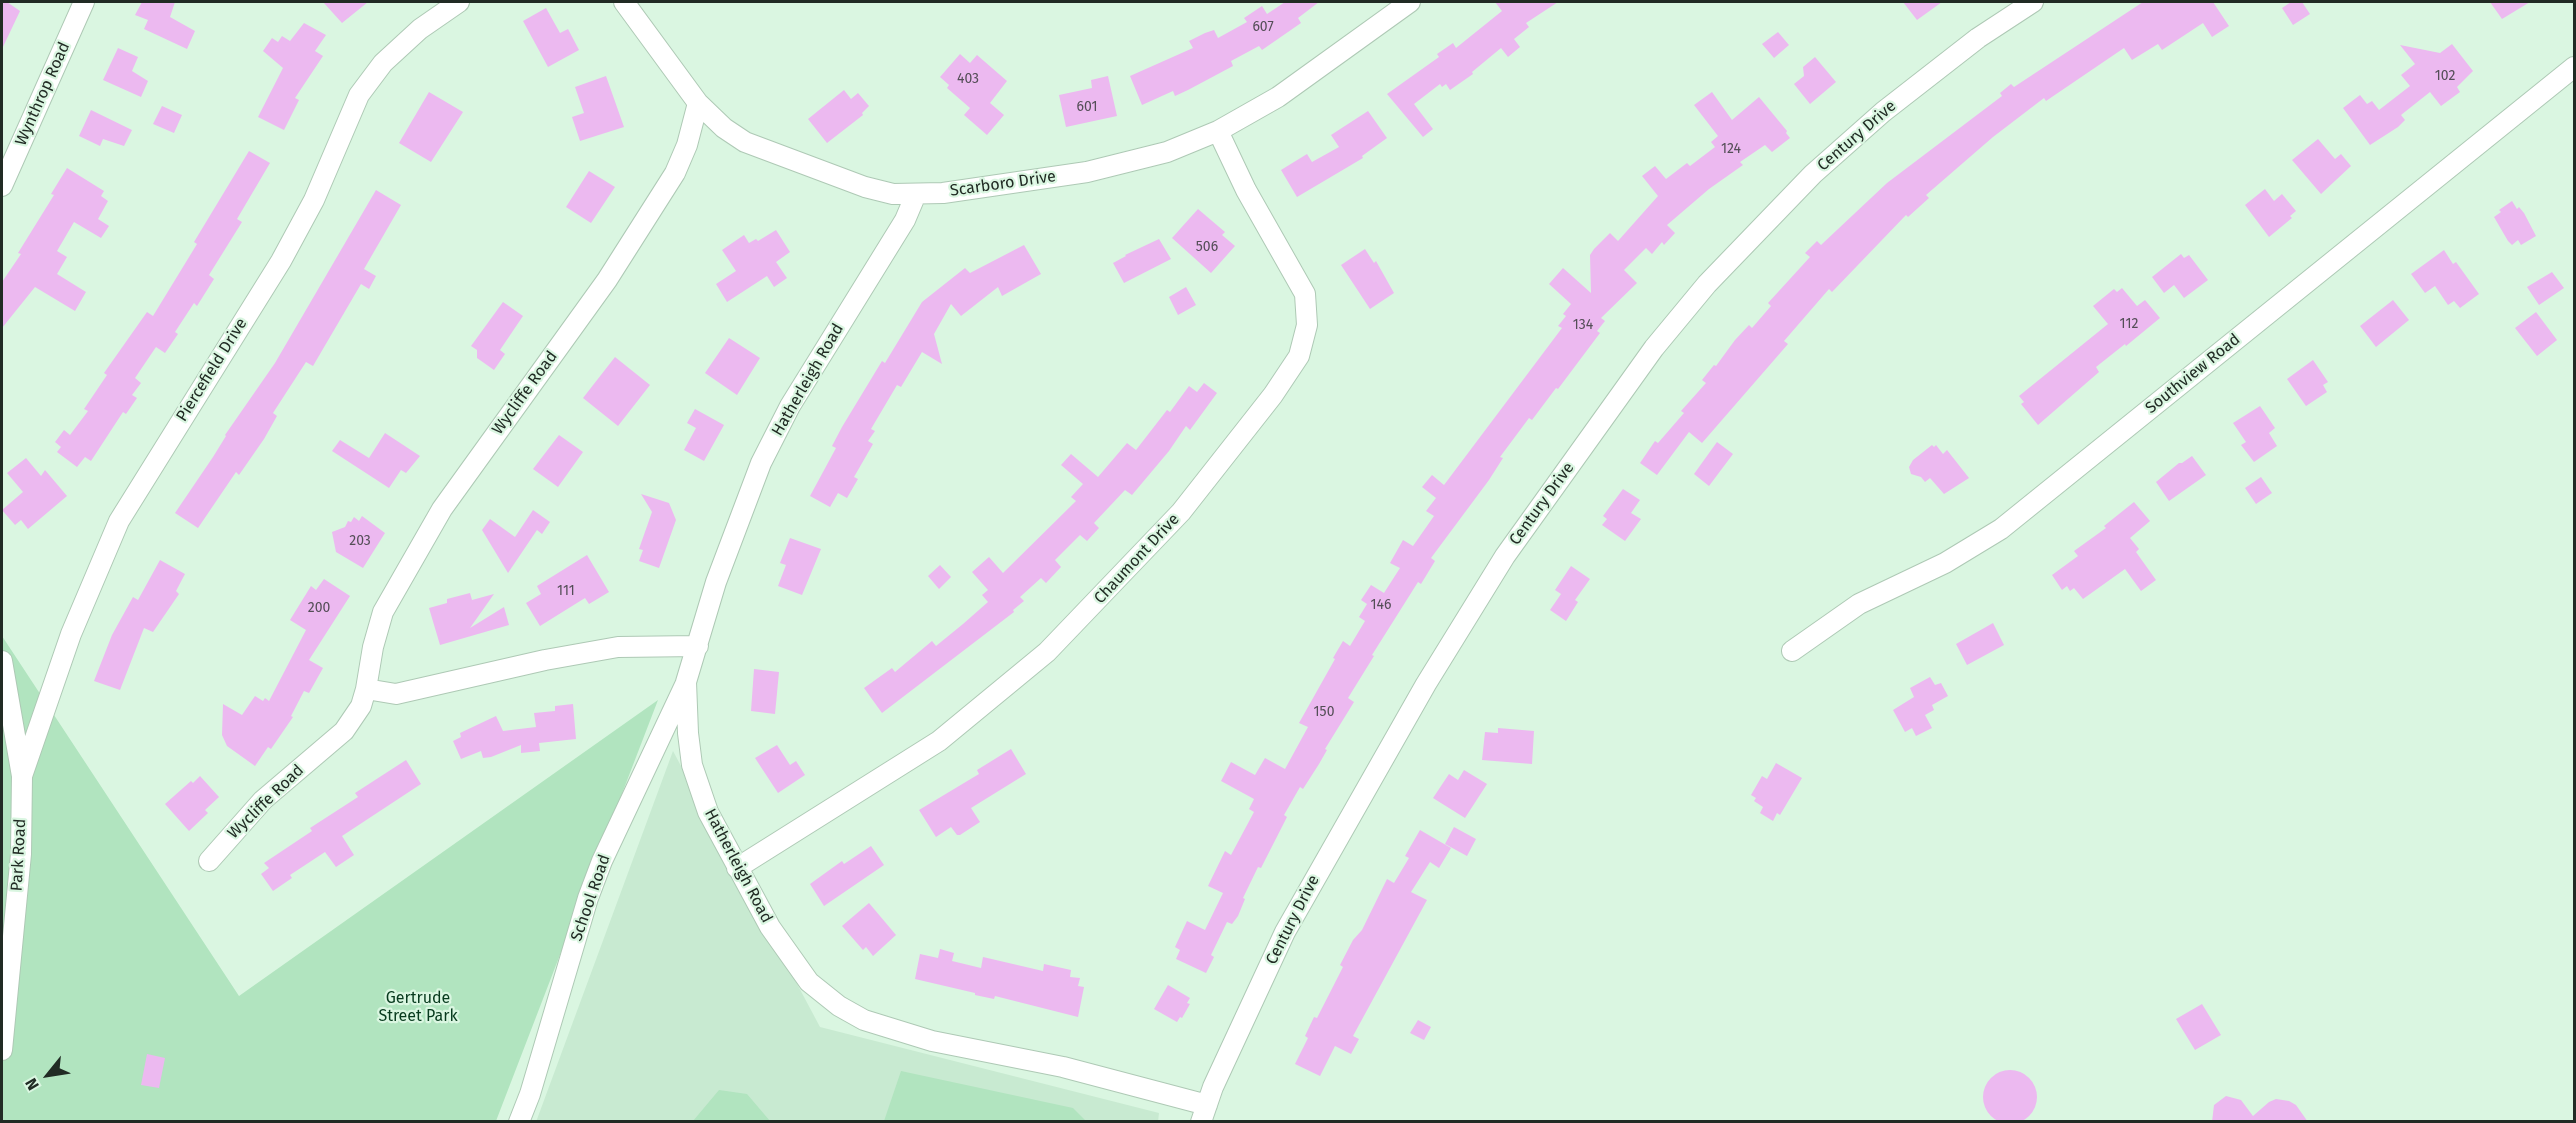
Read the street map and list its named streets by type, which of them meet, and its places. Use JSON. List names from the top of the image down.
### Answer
{
  "streets": {
    "street": [
      "Wynthrop Road",
      "Century Drive",
      "Scarboro Drive",
      "Piercefield Drive",
      "Southview Road",
      "Hatherleigh Road",
      "Wycliffe Road",
      "Chaumont Drive",
      "Park Road",
      "School Road"
    ]
  },
  "crossings": [
    ["Century Drive", "Hatherleigh Road"],
    ["Scarboro Drive", "Hatherleigh Road"],
    ["Scarboro Drive", "Wycliffe Road"],
    ["Scarboro Drive", "Chaumont Drive"],
    ["Piercefield Drive", "Park Road"],
    ["Hatherleigh Road", "Chaumont Drive"],
    ["Hatherleigh Road", "School Road"]
  ],
  "parks": ["Gertrude Street Park"],
  "house_numbers": [
    "607",
    "102",
    "403",
    "601",
    "124",
    "506",
    "112",
    "134",
    "203",
    "111",
    "146",
    "200",
    "150"
  ],
  "north": "bottom left"
}
